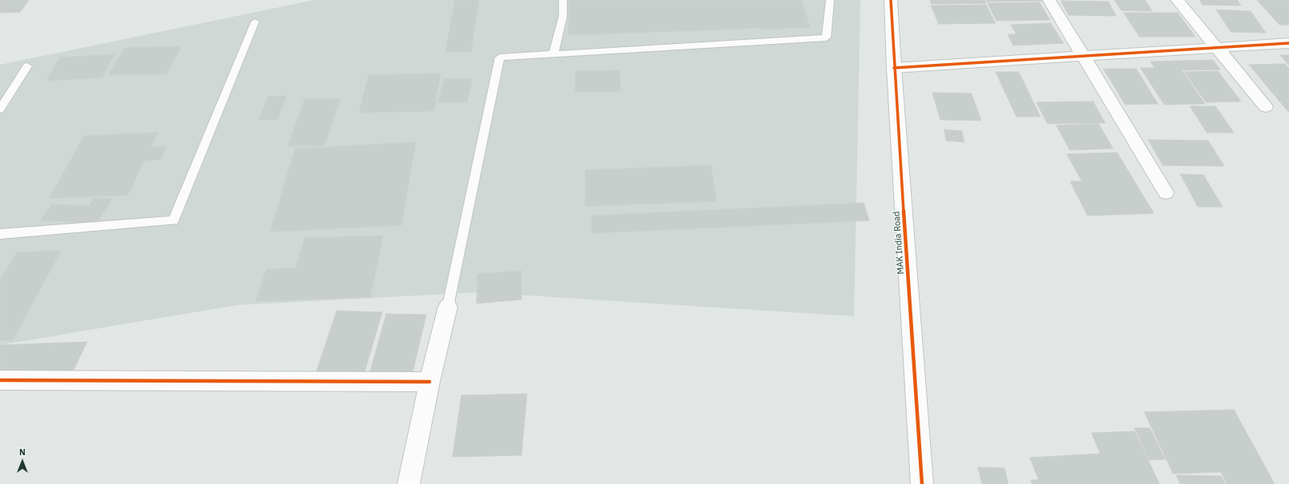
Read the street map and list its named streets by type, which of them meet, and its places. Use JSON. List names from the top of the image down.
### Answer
{
  "streets": {
    "street": ["MAK India Road"]
  },
  "north": "top"
}
